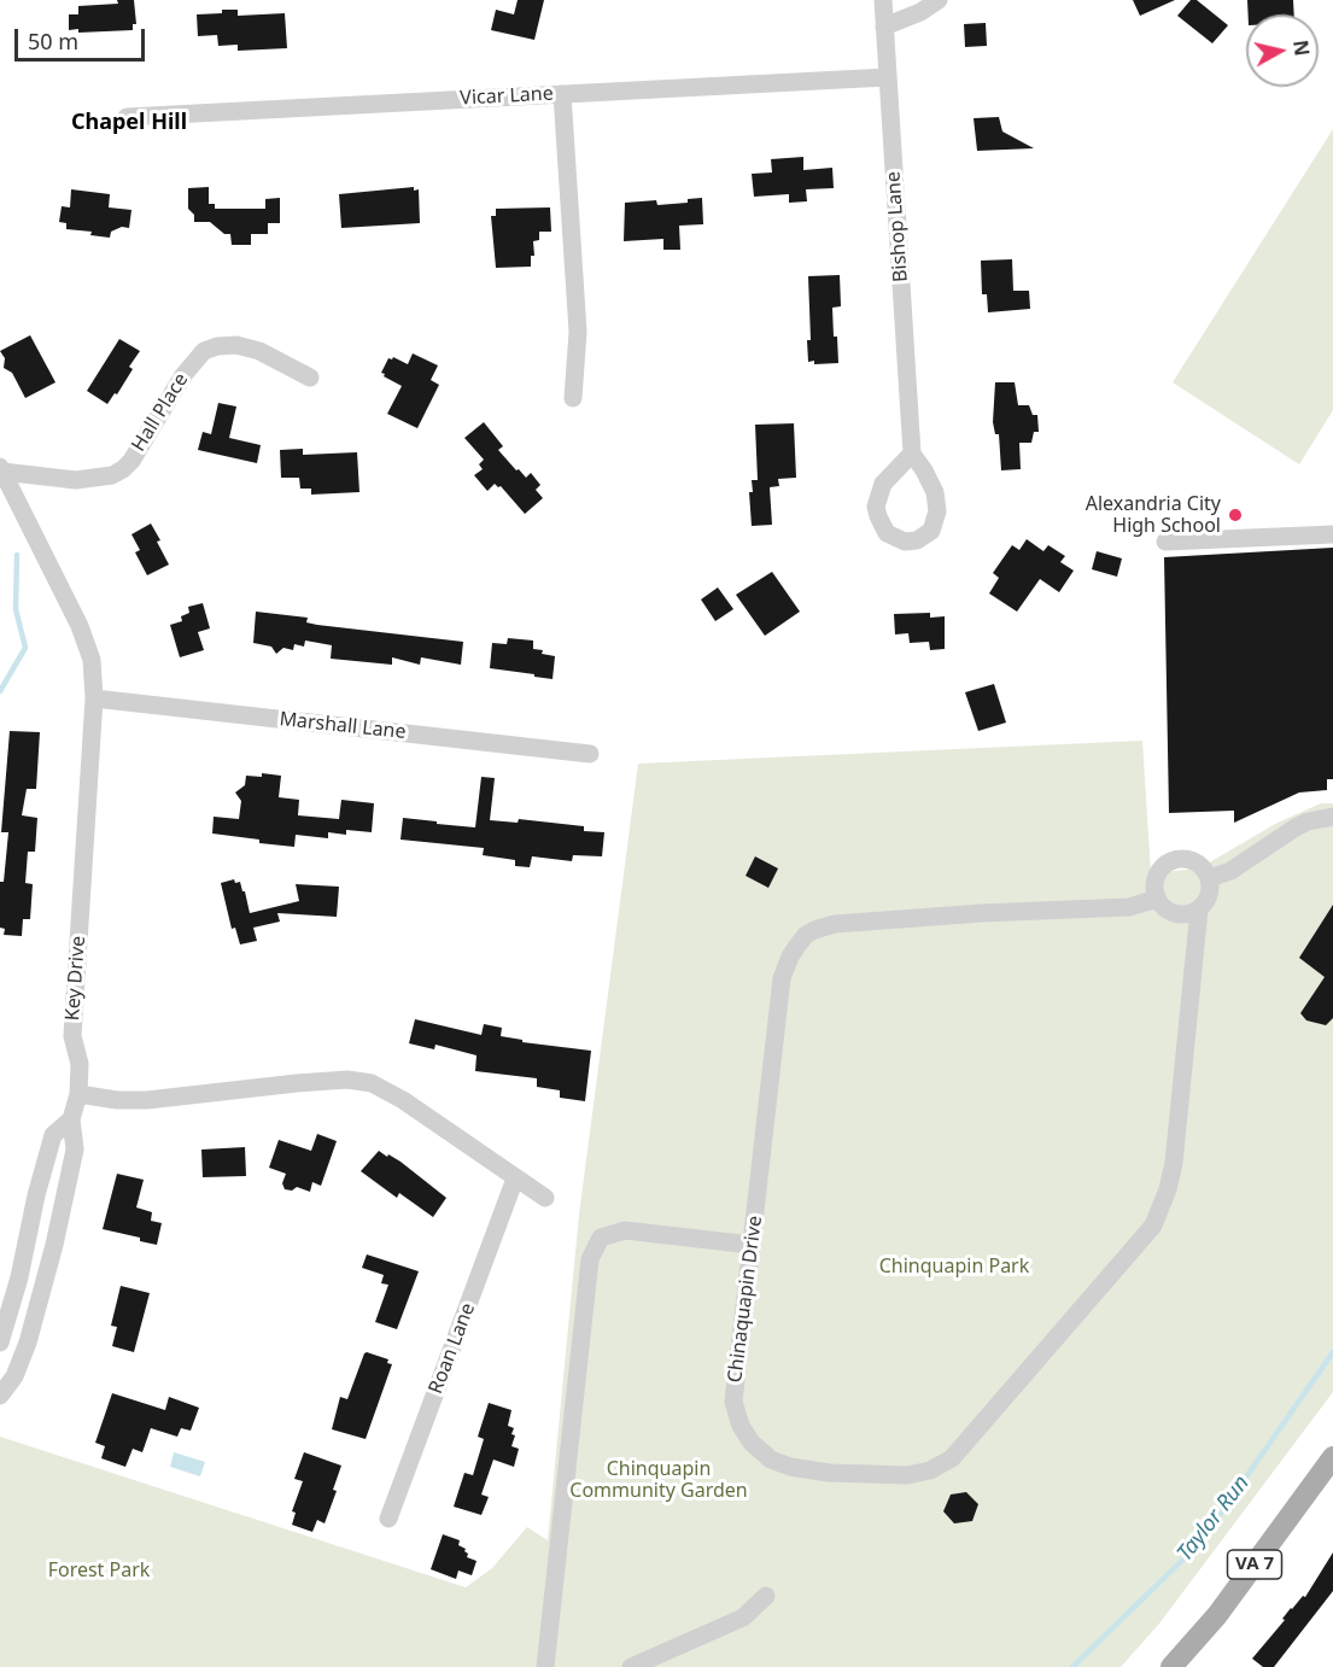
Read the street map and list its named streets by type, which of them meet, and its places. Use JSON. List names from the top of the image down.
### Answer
{
  "streets": {
    "main road": ["VA 7"],
    "street": [
      "Vicar Lane",
      "Bishop Lane",
      "Hall Place",
      "Marshall Lane",
      "Key Drive",
      "Chinaquapin Drive",
      "Roan Lane"
    ]
  },
  "crossings": [
    ["Vicar Lane", "Bishop Lane"],
    ["Hall Place", "Key Drive"],
    ["Marshall Lane", "Key Drive"]
  ],
  "districts": ["Chapel Hill"],
  "water": ["Taylor Run"],
  "parks": ["Chinquapin Park", "Chinquapin Community Garden", "Forest Park"],
  "places": ["Alexandria City High School"],
  "scale_bar": "50 m",
  "north": "right"
}
